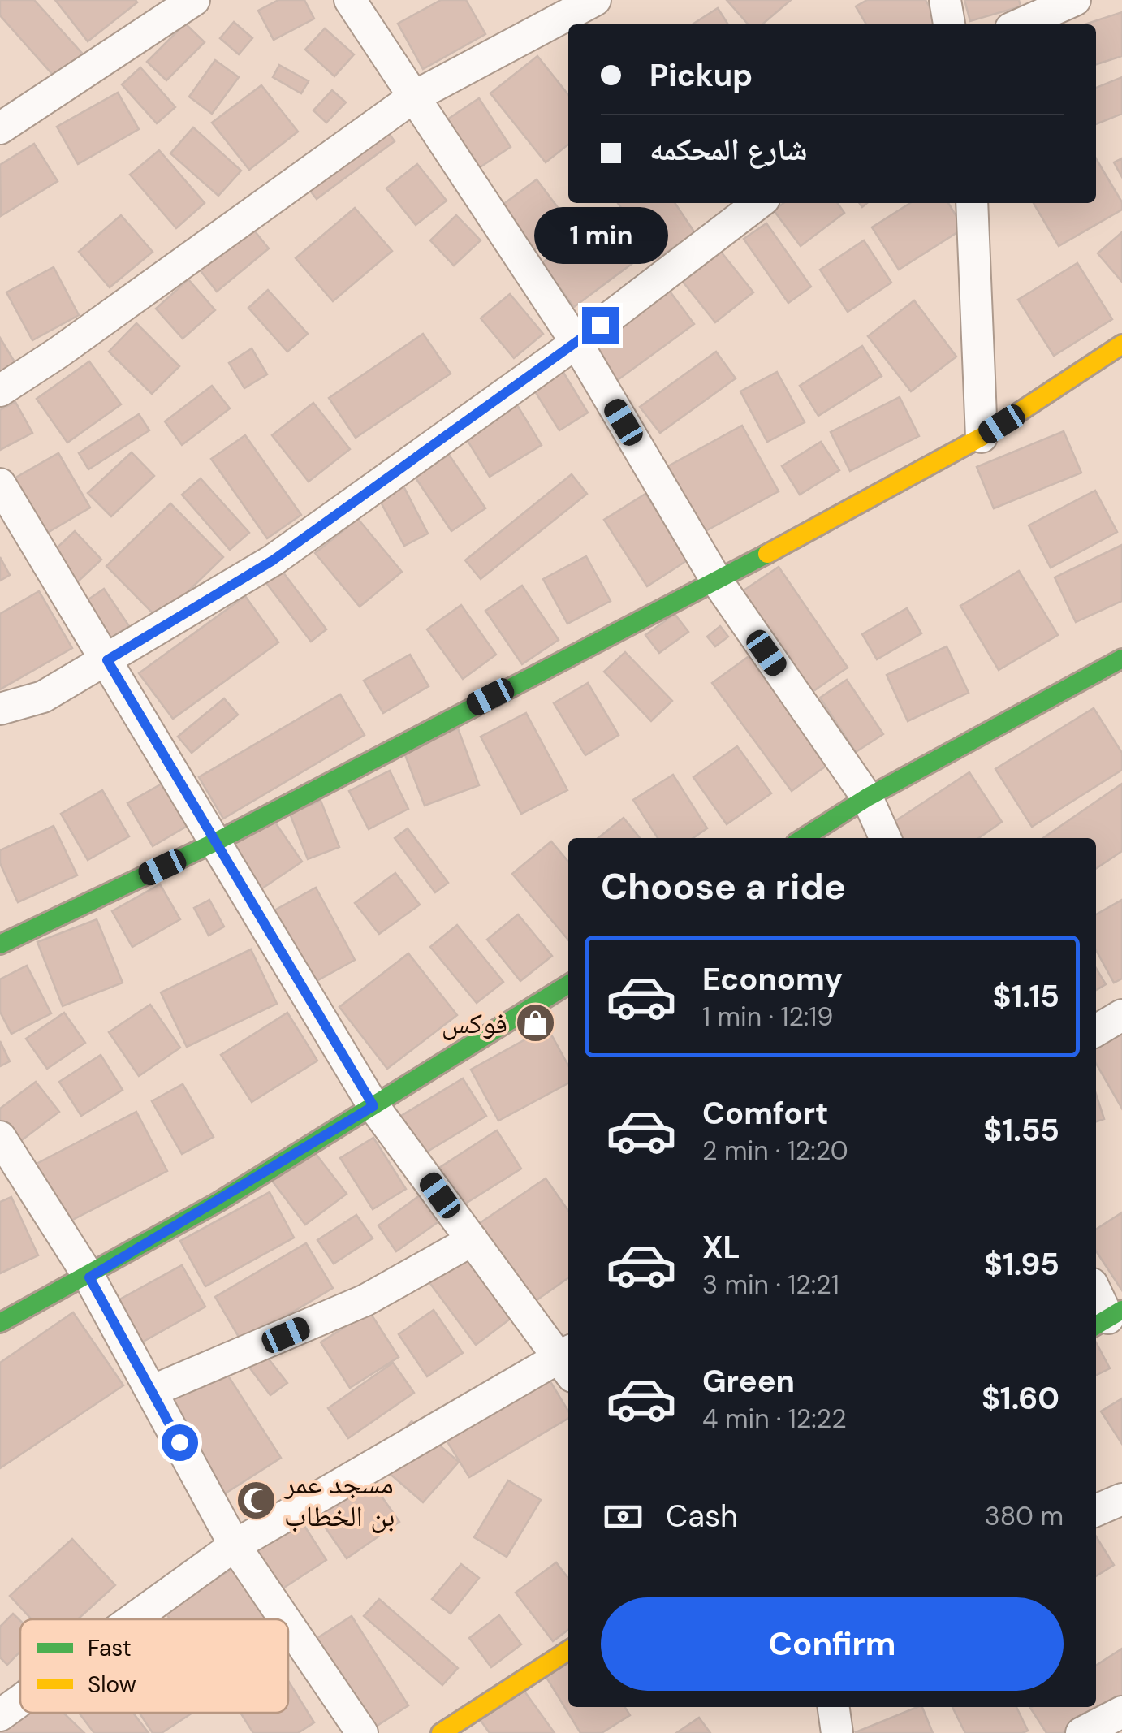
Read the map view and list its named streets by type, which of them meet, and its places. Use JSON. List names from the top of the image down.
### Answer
{
  "places": {
    "shop": ["فوكس"],
    "mosque": ["مسجد عمر بن الخطاب"]
  },
  "legend": ["Fast", "Slow"],
  "page": {
    "banner": ["Pickup", "شارع المحكمه"],
    "bubble": "1 min",
    "heading": "Choose a ride",
    "list": [
      {
        "name": "Economy",
        "note": "1 min · 12:19",
        "value": "$1.15"
      },
      {
        "name": "Comfort",
        "note": "2 min · 12:20",
        "value": "$1.55"
      },
      {
        "name": "XL",
        "note": "3 min · 12:21",
        "value": "$1.95"
      },
      {
        "name": "Green",
        "note": "4 min · 12:22",
        "value": "$1.60"
      }
    ],
    "pay": ["Cash", "380 m"],
    "buttons": "Confirm"
  }
}
